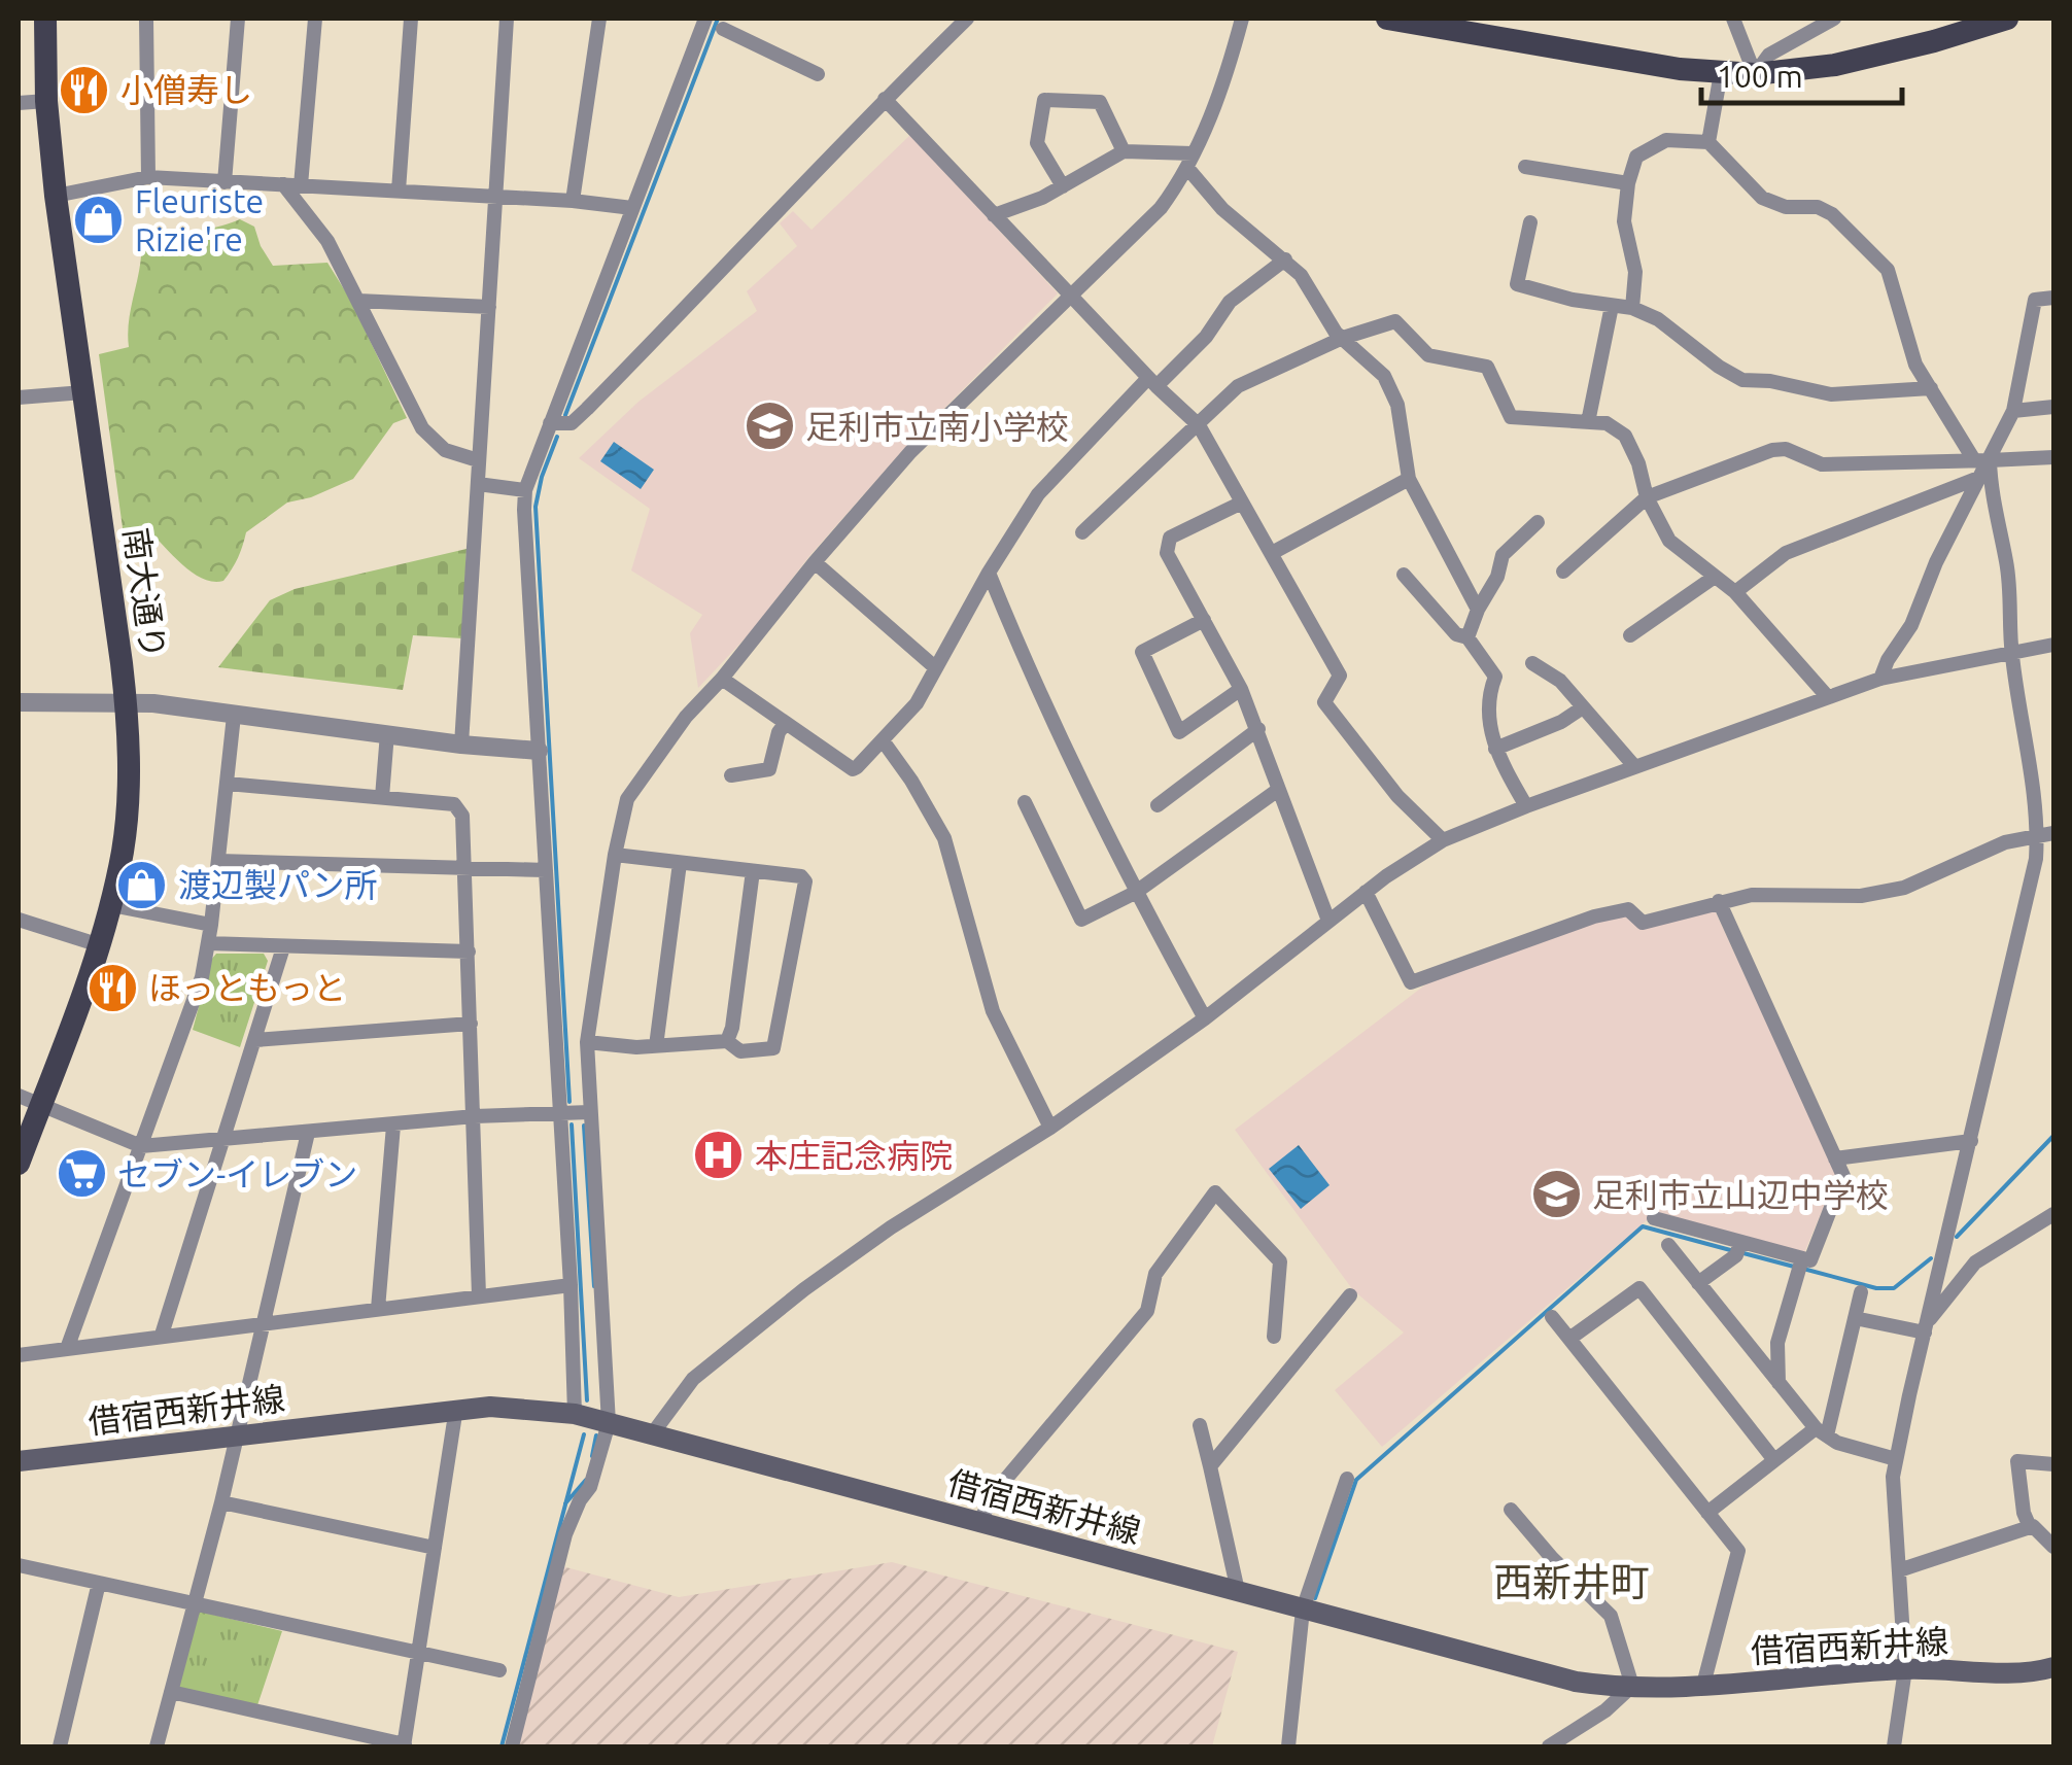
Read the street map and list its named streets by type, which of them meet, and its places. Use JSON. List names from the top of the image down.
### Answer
{
  "streets": {
    "main road": ["南大通り", "借宿西新井線"]
  },
  "districts": ["西新井町"],
  "places": {
    "restaurant": ["小僧寿し", "ほっともっと"],
    "shop": ["Fleuriste Rizie're", "渡辺製パン所"],
    "school or university": ["足利市立南小学校", "足利市立山辺中学校"],
    "hospital": ["本庄記念病院"],
    "supermarket": ["セブン-イレブン"]
  },
  "scale_bar": "100 m"
}
